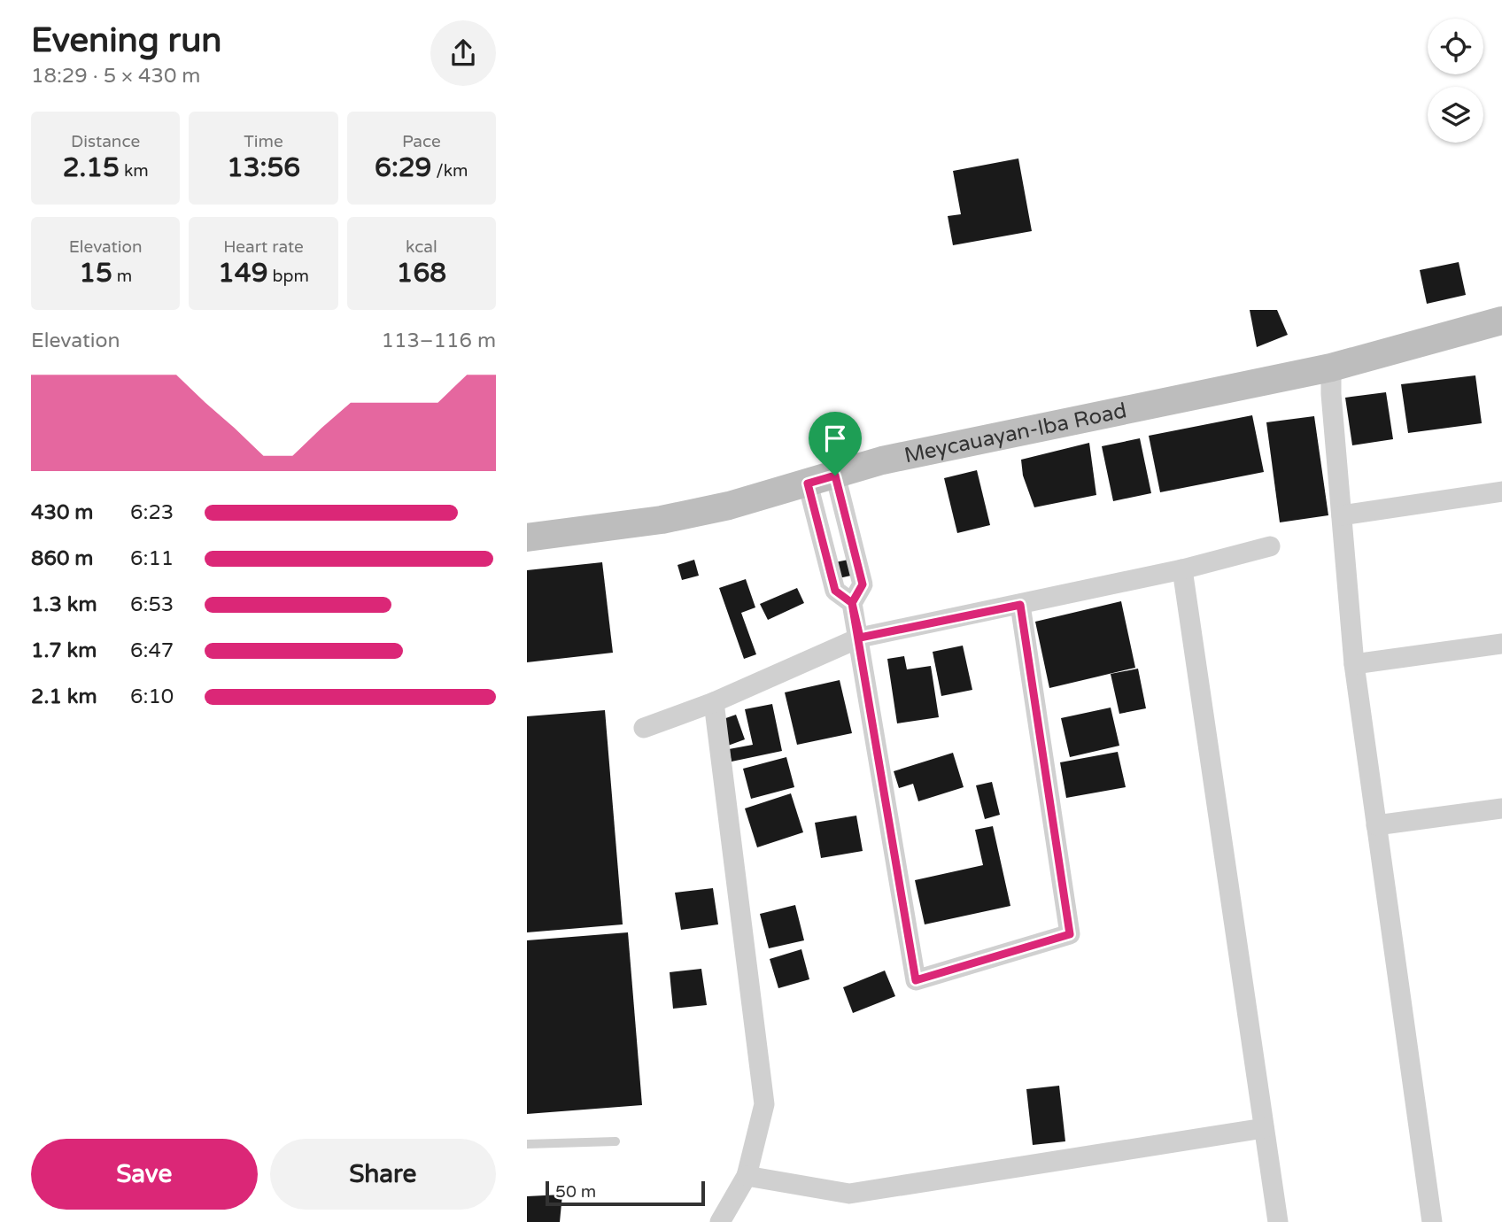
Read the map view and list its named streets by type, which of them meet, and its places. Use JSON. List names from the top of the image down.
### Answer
{
  "streets": {
    "main road": ["Meycauayan-Iba Road"]
  },
  "scale_bar": "50 m",
  "page": {
    "heading": ["Evening run", "18:29 · 5 × 430 m"],
    "stats": [
      ["Distance", "2.15 km"],
      ["Time", "13:56"],
      ["Pace", "6:29 /km"],
      ["Elevation", "15 m"],
      ["Heart rate", "149 bpm"],
      ["kcal", "168"]
    ],
    "chart": ["Elevation", "113–116 m"],
    "list": [
      {
        "name": "430 m",
        "note": "6:23"
      },
      {
        "name": "860 m",
        "note": "6:11"
      },
      {
        "name": "1.3 km",
        "note": "6:53"
      },
      {
        "name": "1.7 km",
        "note": "6:47"
      },
      {
        "name": "2.1 km",
        "note": "6:10"
      }
    ],
    "buttons": ["Save", "Share"],
    "scale": "50 m"
  }
}
